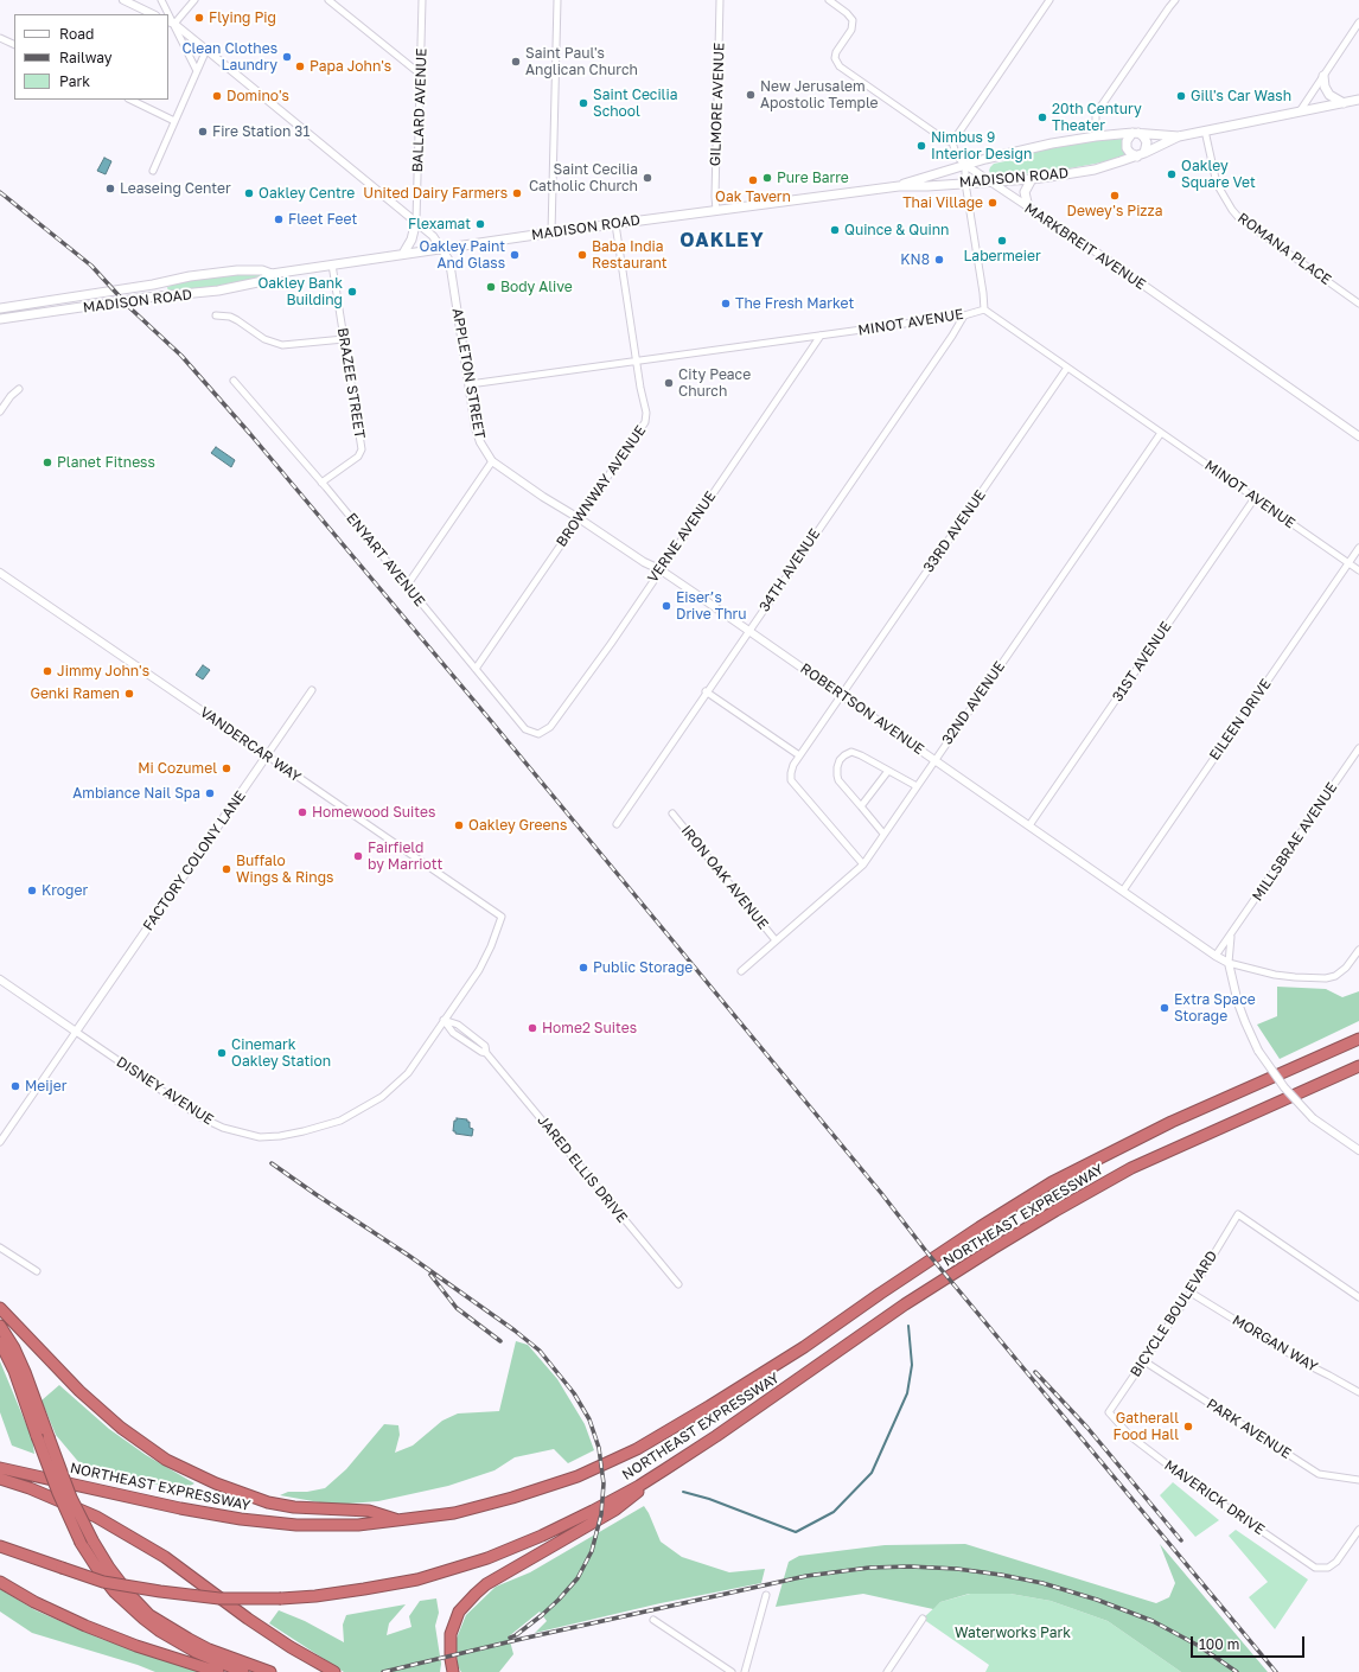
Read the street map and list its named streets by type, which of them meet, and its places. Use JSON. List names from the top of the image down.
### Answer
{
  "streets": {
    "highway": ["NORTHEAST EXPRESSWAY"],
    "main road": ["MADISON ROAD"],
    "street": [
      "GILMORE AVENUE",
      "BALLARD AVENUE",
      "MARKBREIT AVENUE",
      "ROMANA PLACE",
      "MINOT AVENUE",
      "APPLETON STREET",
      "BRAZEE STREET",
      "BROWNWAY AVENUE",
      "33RD AVENUE",
      "VERNE AVENUE",
      "ENYART AVENUE",
      "34TH AVENUE",
      "31ST AVENUE",
      "32ND AVENUE",
      "ROBERTSON AVENUE",
      "EILEEN DRIVE",
      "VANDERCAR WAY",
      "MILLSBRAE AVENUE",
      "FACTORY COLONY LANE",
      "IRON OAK AVENUE",
      "DISNEY AVENUE",
      "JARED ELLIS DRIVE",
      "BICYCLE BOULEVARD",
      "MORGAN WAY",
      "PARK AVENUE",
      "MAVERICK DRIVE"
    ]
  },
  "crossings": [
    ["GILMORE AVENUE", "MADISON ROAD"],
    ["MADISON ROAD", "MARKBREIT AVENUE"],
    ["MADISON ROAD", "ROMANA PLACE"],
    ["MADISON ROAD", "APPLETON STREET"],
    ["MADISON ROAD", "BRAZEE STREET"],
    ["MADISON ROAD", "BROWNWAY AVENUE"],
    ["MINOT AVENUE", "APPLETON STREET"],
    ["MINOT AVENUE", "BROWNWAY AVENUE"],
    ["MINOT AVENUE", "33RD AVENUE"],
    ["MINOT AVENUE", "VERNE AVENUE"],
    ["MINOT AVENUE", "34TH AVENUE"],
    ["MINOT AVENUE", "31ST AVENUE"],
    ["MINOT AVENUE", "32ND AVENUE"],
    ["MINOT AVENUE", "EILEEN DRIVE"],
    ["APPLETON STREET", "ROBERTSON AVENUE"],
    ["BRAZEE STREET", "ENYART AVENUE"],
    ["BROWNWAY AVENUE", "ENYART AVENUE"],
    ["BROWNWAY AVENUE", "ROBERTSON AVENUE"],
    ["33RD AVENUE", "32ND AVENUE"],
    ["33RD AVENUE", "ROBERTSON AVENUE"],
    ["VERNE AVENUE", "ENYART AVENUE"],
    ["VERNE AVENUE", "ROBERTSON AVENUE"],
    ["34TH AVENUE", "ROBERTSON AVENUE"],
    ["31ST AVENUE", "ROBERTSON AVENUE"],
    ["32ND AVENUE", "ROBERTSON AVENUE"],
    ["32ND AVENUE", "IRON OAK AVENUE"],
    ["ROBERTSON AVENUE", "EILEEN DRIVE"],
    ["ROBERTSON AVENUE", "MILLSBRAE AVENUE"],
    ["VANDERCAR WAY", "FACTORY COLONY LANE"],
    ["VANDERCAR WAY", "DISNEY AVENUE"],
    ["FACTORY COLONY LANE", "DISNEY AVENUE"],
    ["DISNEY AVENUE", "JARED ELLIS DRIVE"],
    ["BICYCLE BOULEVARD", "MORGAN WAY"],
    ["BICYCLE BOULEVARD", "PARK AVENUE"],
    ["BICYCLE BOULEVARD", "MAVERICK DRIVE"]
  ],
  "districts": ["OAKLEY"],
  "parks": ["Waterworks Park"],
  "places": [
    "Flying Pig",
    "Clean Clothes Laundry",
    "Saint Paul's Anglican Church",
    "Papa John's",
    "New Jerusalem Apostolic Temple",
    "Domino's",
    "Gill's Car Wash",
    "Saint Cecilia School",
    "20th Century Theater",
    "Fire Station 31",
    "Nimbus 9 Interior Design",
    "Oakley Square Vet",
    "Saint Cecilia Catholic Church",
    "Pure Barre",
    "Oak Tavern",
    "Leaseing Center",
    "Oakley Centre",
    "United Dairy Farmers",
    "Dewey's Pizza",
    "Thai Village",
    "Fleet Feet",
    "Flexamat",
    "Quince & Quinn",
    "Labermeier",
    "Oakley Paint And Glass",
    "Baba India Restaurant",
    "KN8",
    "Body Alive",
    "Oakley Bank Building",
    "The Fresh Market",
    "City Peace Church",
    "Planet Fitness",
    "Eiser’s Drive Thru",
    "Jimmy John's",
    "Genki Ramen",
    "Mi Cozumel",
    "Ambiance Nail Spa",
    "Homewood Suites",
    "Oakley Greens",
    "Fairfield by Marriott",
    "Buffalo Wings & Rings",
    "Kroger",
    "Public Storage",
    "Extra Space Storage",
    "Home2 Suites",
    "Cinemark Oakley Station",
    "Meijer",
    "Gatherall Food Hall"
  ],
  "legend": ["Road", "Railway", "Park"],
  "scale_bar": "100 m"
}
